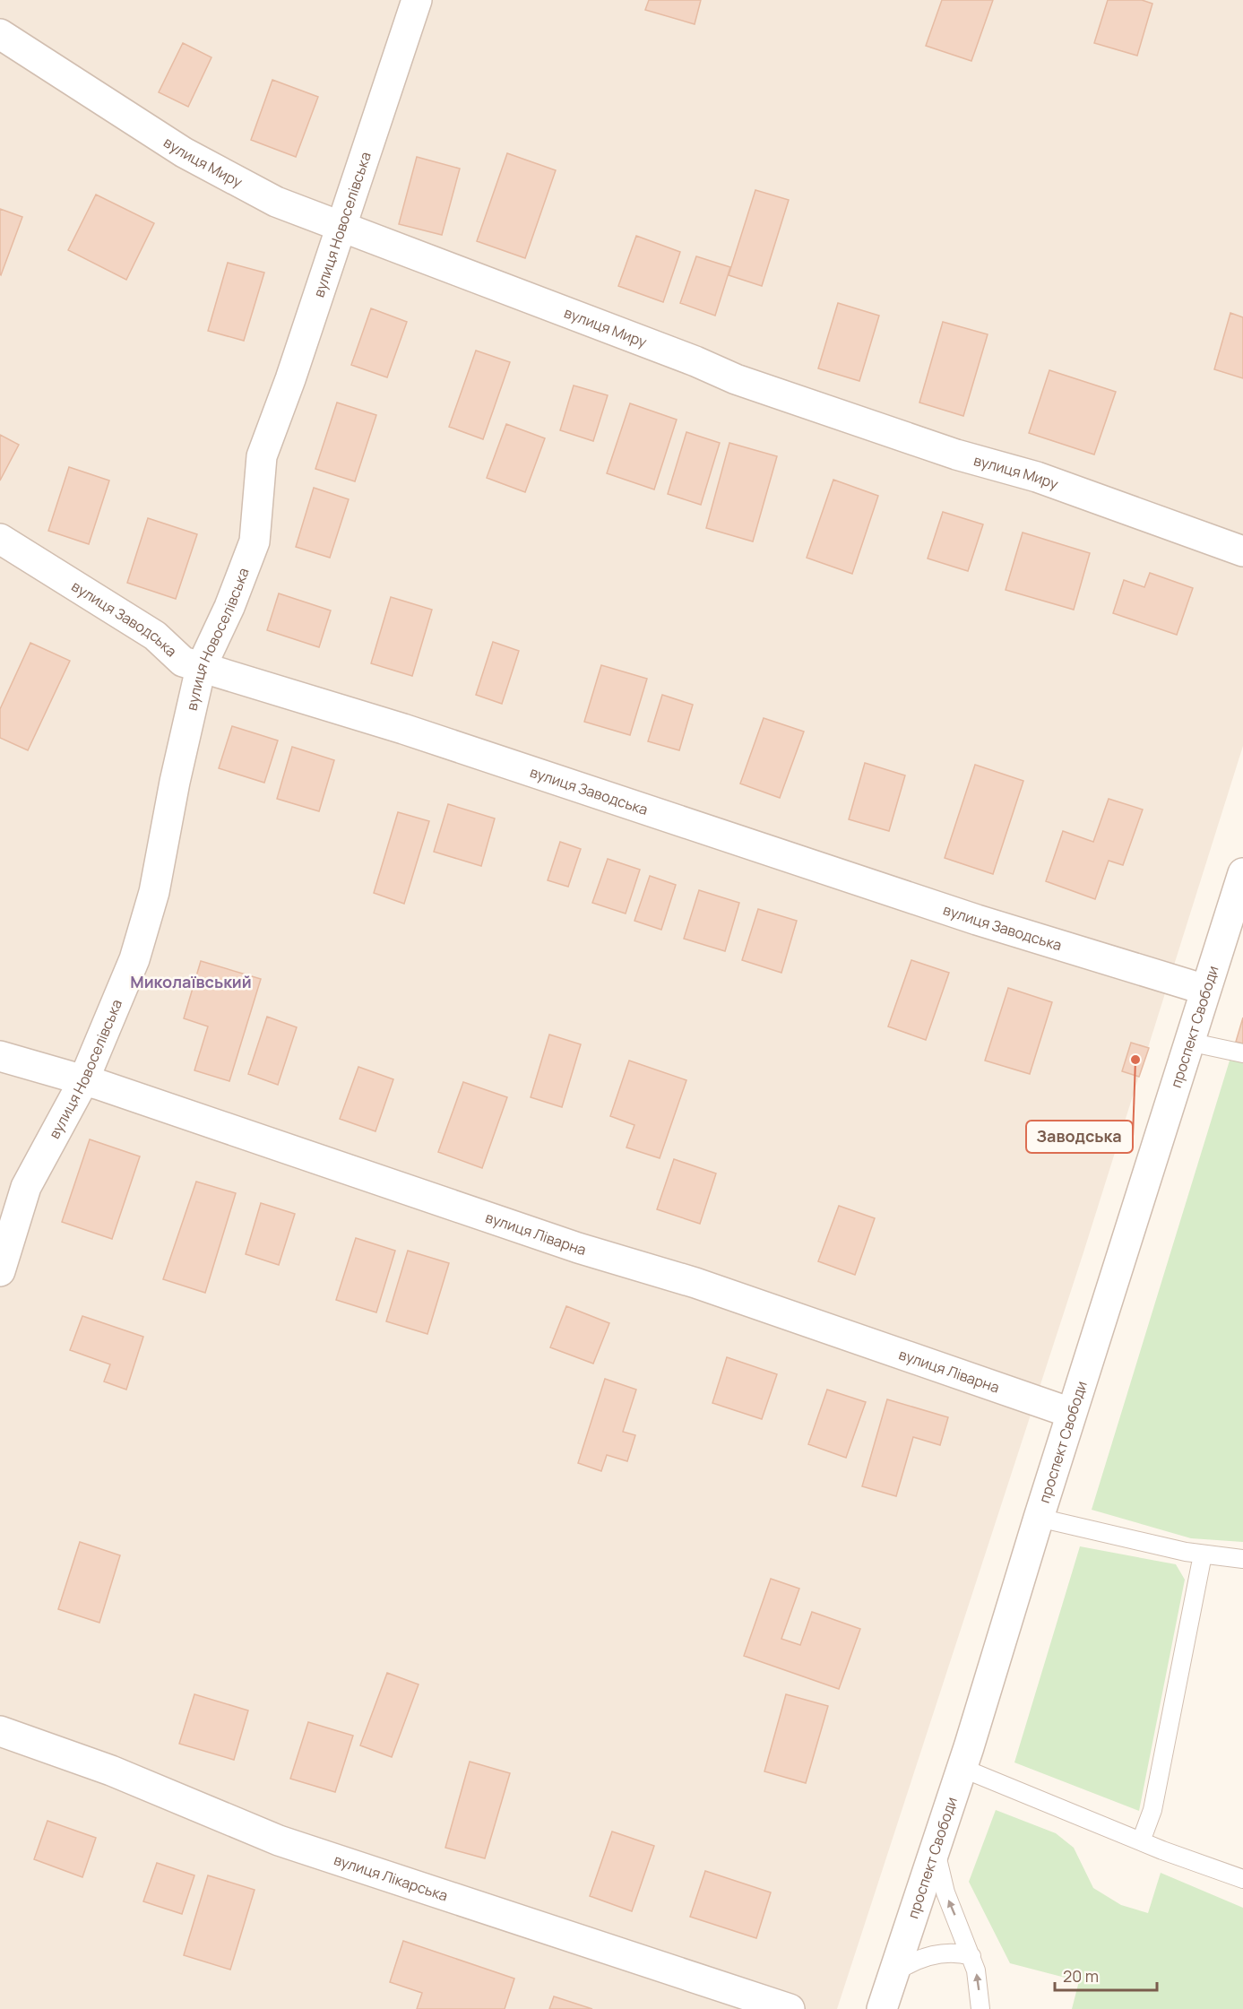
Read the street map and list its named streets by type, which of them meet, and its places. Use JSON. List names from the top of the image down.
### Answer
{
  "streets": {
    "street": [
      "вулиця Миру",
      "вулиця Новоселівська",
      "вулиця Заводська",
      "проспект Свободи",
      "вулиця Ліварна",
      "вулиця Лікарська"
    ]
  },
  "crossings": [
    ["вулиця Миру", "вулиця Новоселівська"],
    ["вулиця Новоселівська", "вулиця Заводська"],
    ["вулиця Новоселівська", "вулиця Ліварна"],
    ["вулиця Заводська", "проспект Свободи"],
    ["проспект Свободи", "вулиця Ліварна"]
  ],
  "districts": ["Миколаївський"],
  "places": ["Заводська"],
  "scale_bar": "20 m"
}
